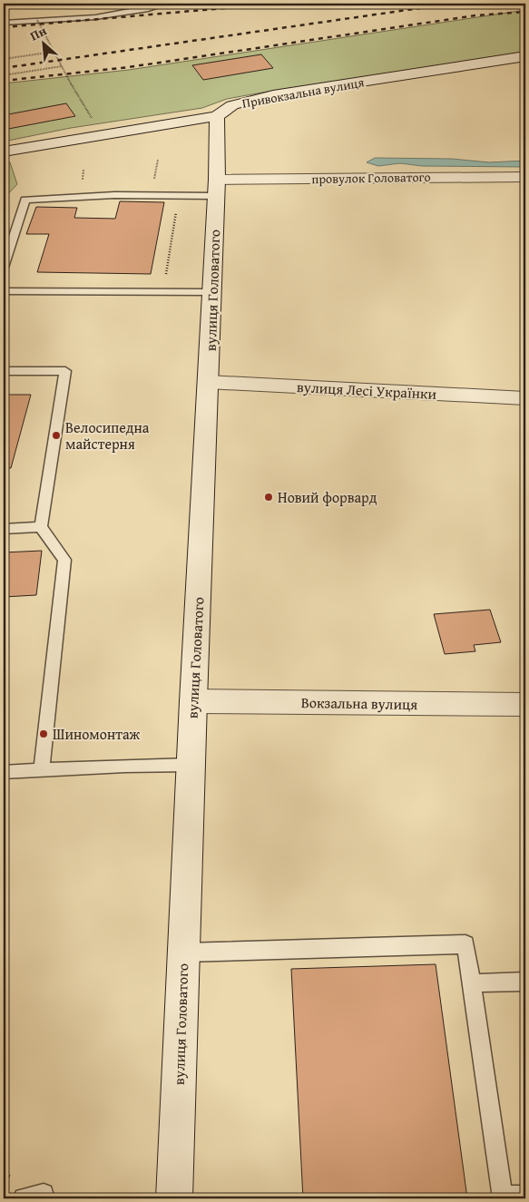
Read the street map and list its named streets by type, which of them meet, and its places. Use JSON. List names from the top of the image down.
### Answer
{
  "streets": {
    "main road": [
      "Привокзальна вулиця",
      "провулок Головатого",
      "вулиця Головатого",
      "вулиця Лесі Українки",
      "Вокзальна вулиця"
    ]
  },
  "crossings": [
    ["Привокзальна вулиця", "вулиця Головатого"],
    ["провулок Головатого", "вулиця Головатого"],
    ["вулиця Головатого", "вулиця Лесі Українки"],
    ["вулиця Головатого", "Вокзальна вулиця"]
  ],
  "places": ["Велосипедна майстерня", "Новий форвард", "Шиномонтаж"],
  "north": "top left"
}
